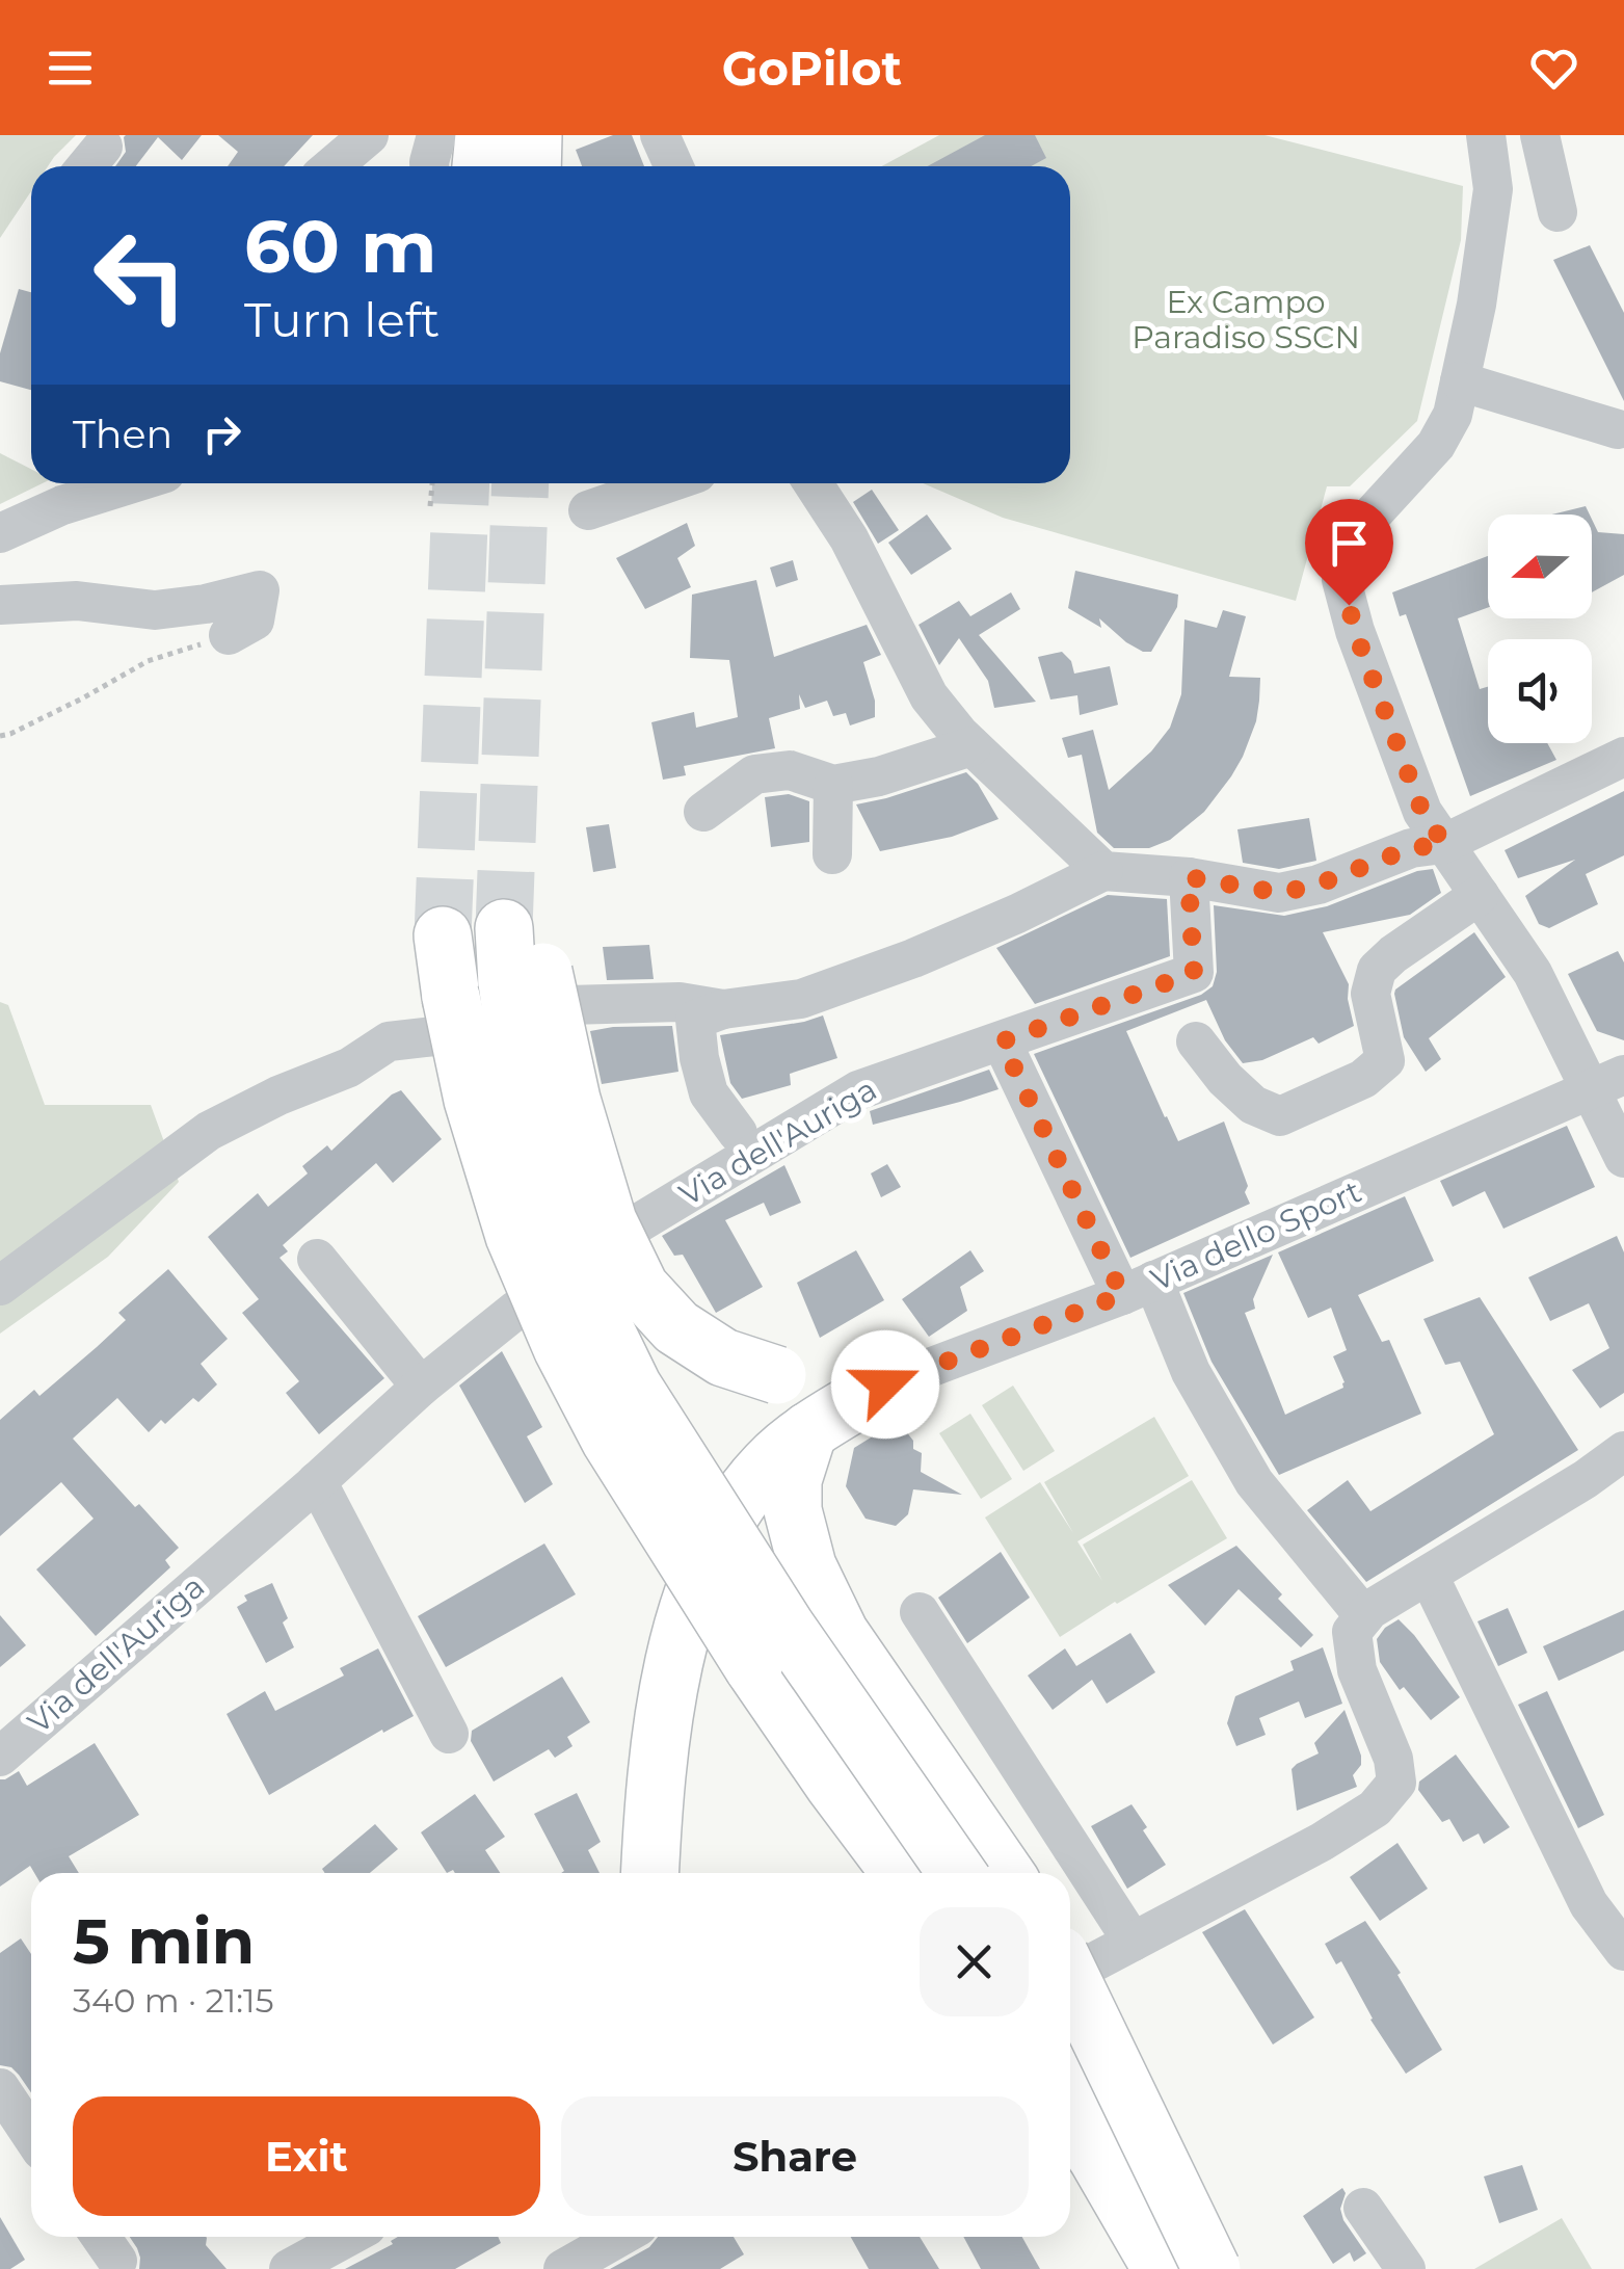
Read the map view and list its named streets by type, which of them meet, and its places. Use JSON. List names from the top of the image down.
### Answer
{
  "streets": {
    "street": ["Via dell'Auriga", "Via dello Sport"]
  },
  "parks": ["Ex Campo Paradiso SSCN"],
  "north": "left",
  "page": {
    "header": "GoPilot",
    "turn": ["60 m", "Turn left"],
    "then": "Then",
    "heading": ["5 min", "340 m · 21:15"],
    "buttons": ["Exit", "Share"]
  }
}
